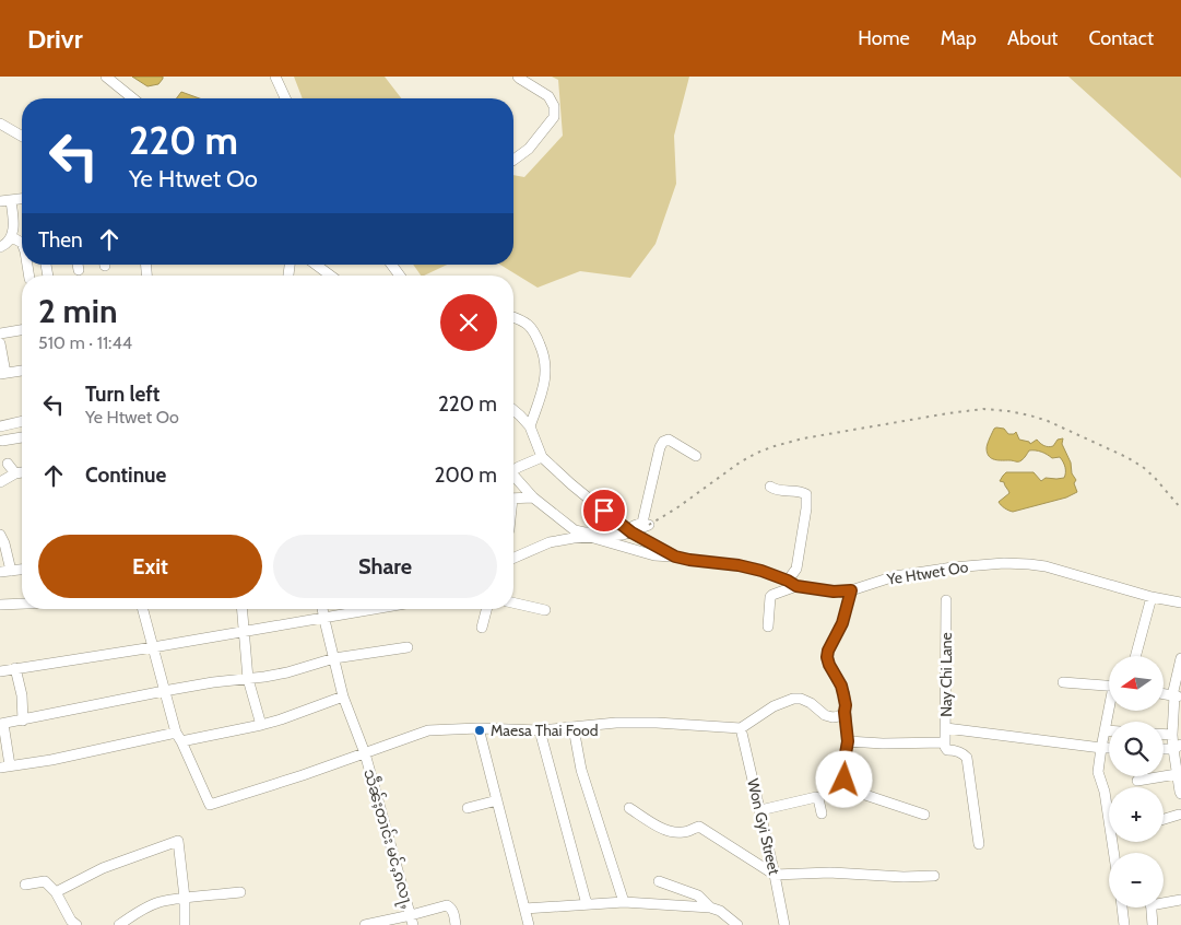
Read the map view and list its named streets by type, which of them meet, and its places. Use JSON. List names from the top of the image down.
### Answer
{
  "streets": {
    "street": [
      "Ye Htwet Oo",
      "Nay Chi Lane",
      "Won Gyi Street",
      "သဵၼ်ႈတၢင်း မင်ႇၵလႃႇ"
    ]
  },
  "places": ["Maesa Thai Food"],
  "north": "left",
  "page": {
    "header": "Drivr",
    "nav": [
      "Home",
      "Map",
      "About",
      "Contact"
    ],
    "turn": ["220 m", "Ye Htwet Oo"],
    "then": "Then",
    "heading": ["2 min", "510 m · 11:44"],
    "list": [
      {
        "name": "Turn left",
        "note": "Ye Htwet Oo",
        "value": "220 m"
      },
      {
        "name": "Continue",
        "value": "200 m"
      }
    ],
    "buttons": ["Exit", "Share"],
    "map_buttons": ["+", "−"]
  }
}
